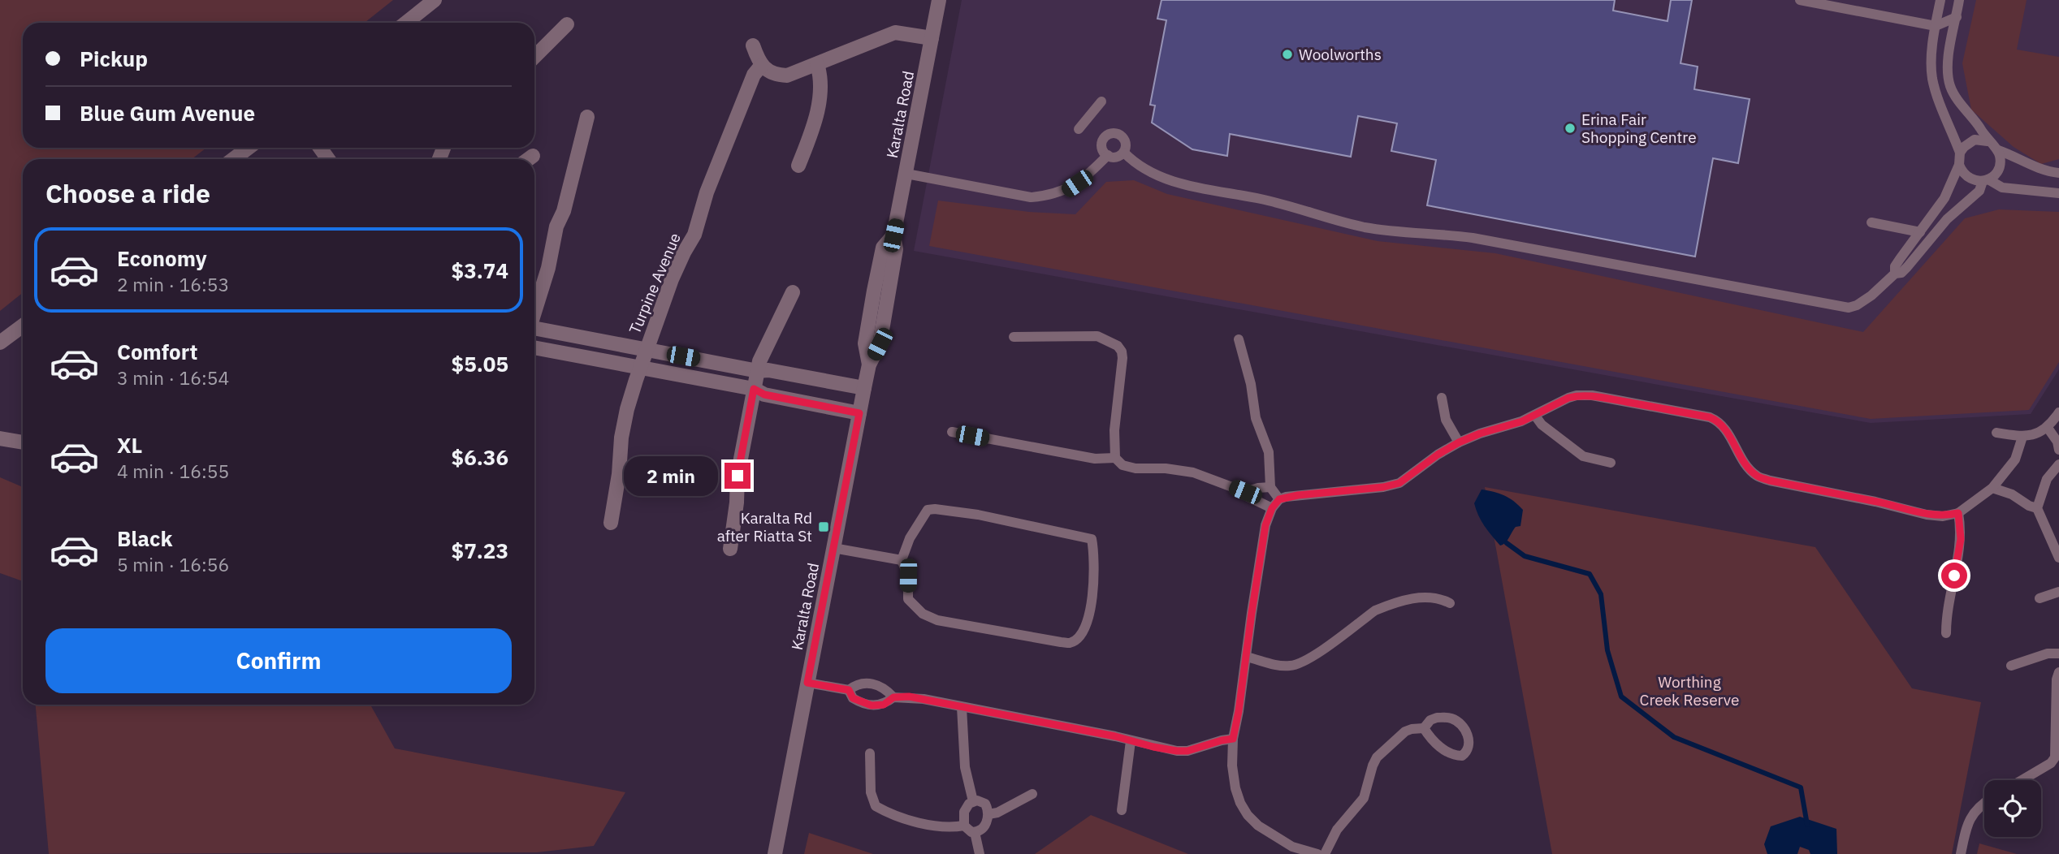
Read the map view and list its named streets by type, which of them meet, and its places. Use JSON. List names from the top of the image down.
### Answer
{
  "streets": {
    "street": ["Karalta Road", "Turpine Avenue"]
  },
  "parks": ["Worthing Creek Reserve"],
  "places": {
    "other": ["Woolworths", "Erina Fair Shopping Centre"],
    "transit": ["Karalta Rd after Riatta St"]
  },
  "page": {
    "banner": ["Pickup", "Blue Gum Avenue"],
    "heading": "Choose a ride",
    "list": [
      {
        "name": "Economy",
        "note": "2 min · 16:53",
        "value": "$3.74"
      },
      {
        "name": "Comfort",
        "note": "3 min · 16:54",
        "value": "$5.05"
      },
      {
        "name": "XL",
        "note": "4 min · 16:55",
        "value": "$6.36"
      },
      {
        "name": "Black",
        "note": "5 min · 16:56",
        "value": "$7.23"
      }
    ],
    "bubble": "2 min",
    "buttons": "Confirm"
  }
}
